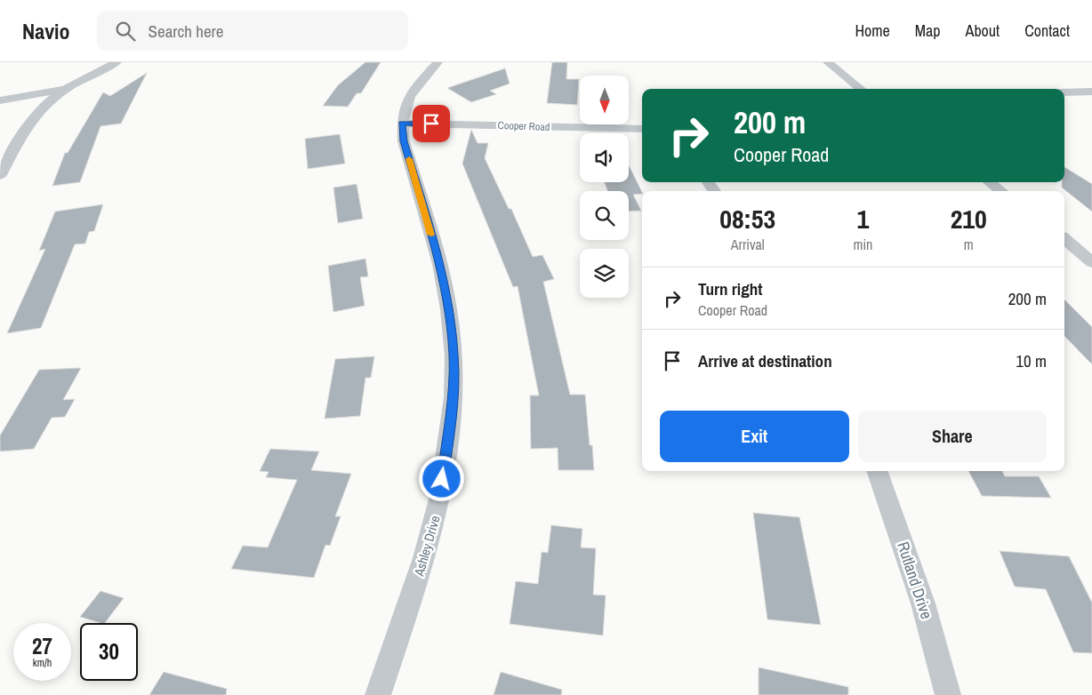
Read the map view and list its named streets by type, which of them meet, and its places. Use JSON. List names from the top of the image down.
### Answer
{
  "streets": {
    "street": ["Cooper Road", "Ashley Drive", "Rutland Drive"]
  },
  "crossings": [
    ["Cooper Road", "Ashley Drive"]
  ],
  "north": "bottom",
  "page": {
    "header": "Navio",
    "search": "Search here",
    "nav": [
      "Home",
      "Map",
      "About",
      "Contact"
    ],
    "turn": ["200 m", "Cooper Road"],
    "eta": [
      "08:53",
      "Arrival",
      "1",
      "min",
      "210",
      "m"
    ],
    "list": [
      {
        "name": "Turn right",
        "note": "Cooper Road",
        "value": "200 m"
      },
      {
        "name": "Arrive at destination",
        "value": "10 m"
      }
    ],
    "buttons": ["Exit", "Share"],
    "speed": "27 km/h",
    "limit": "30"
  }
}
